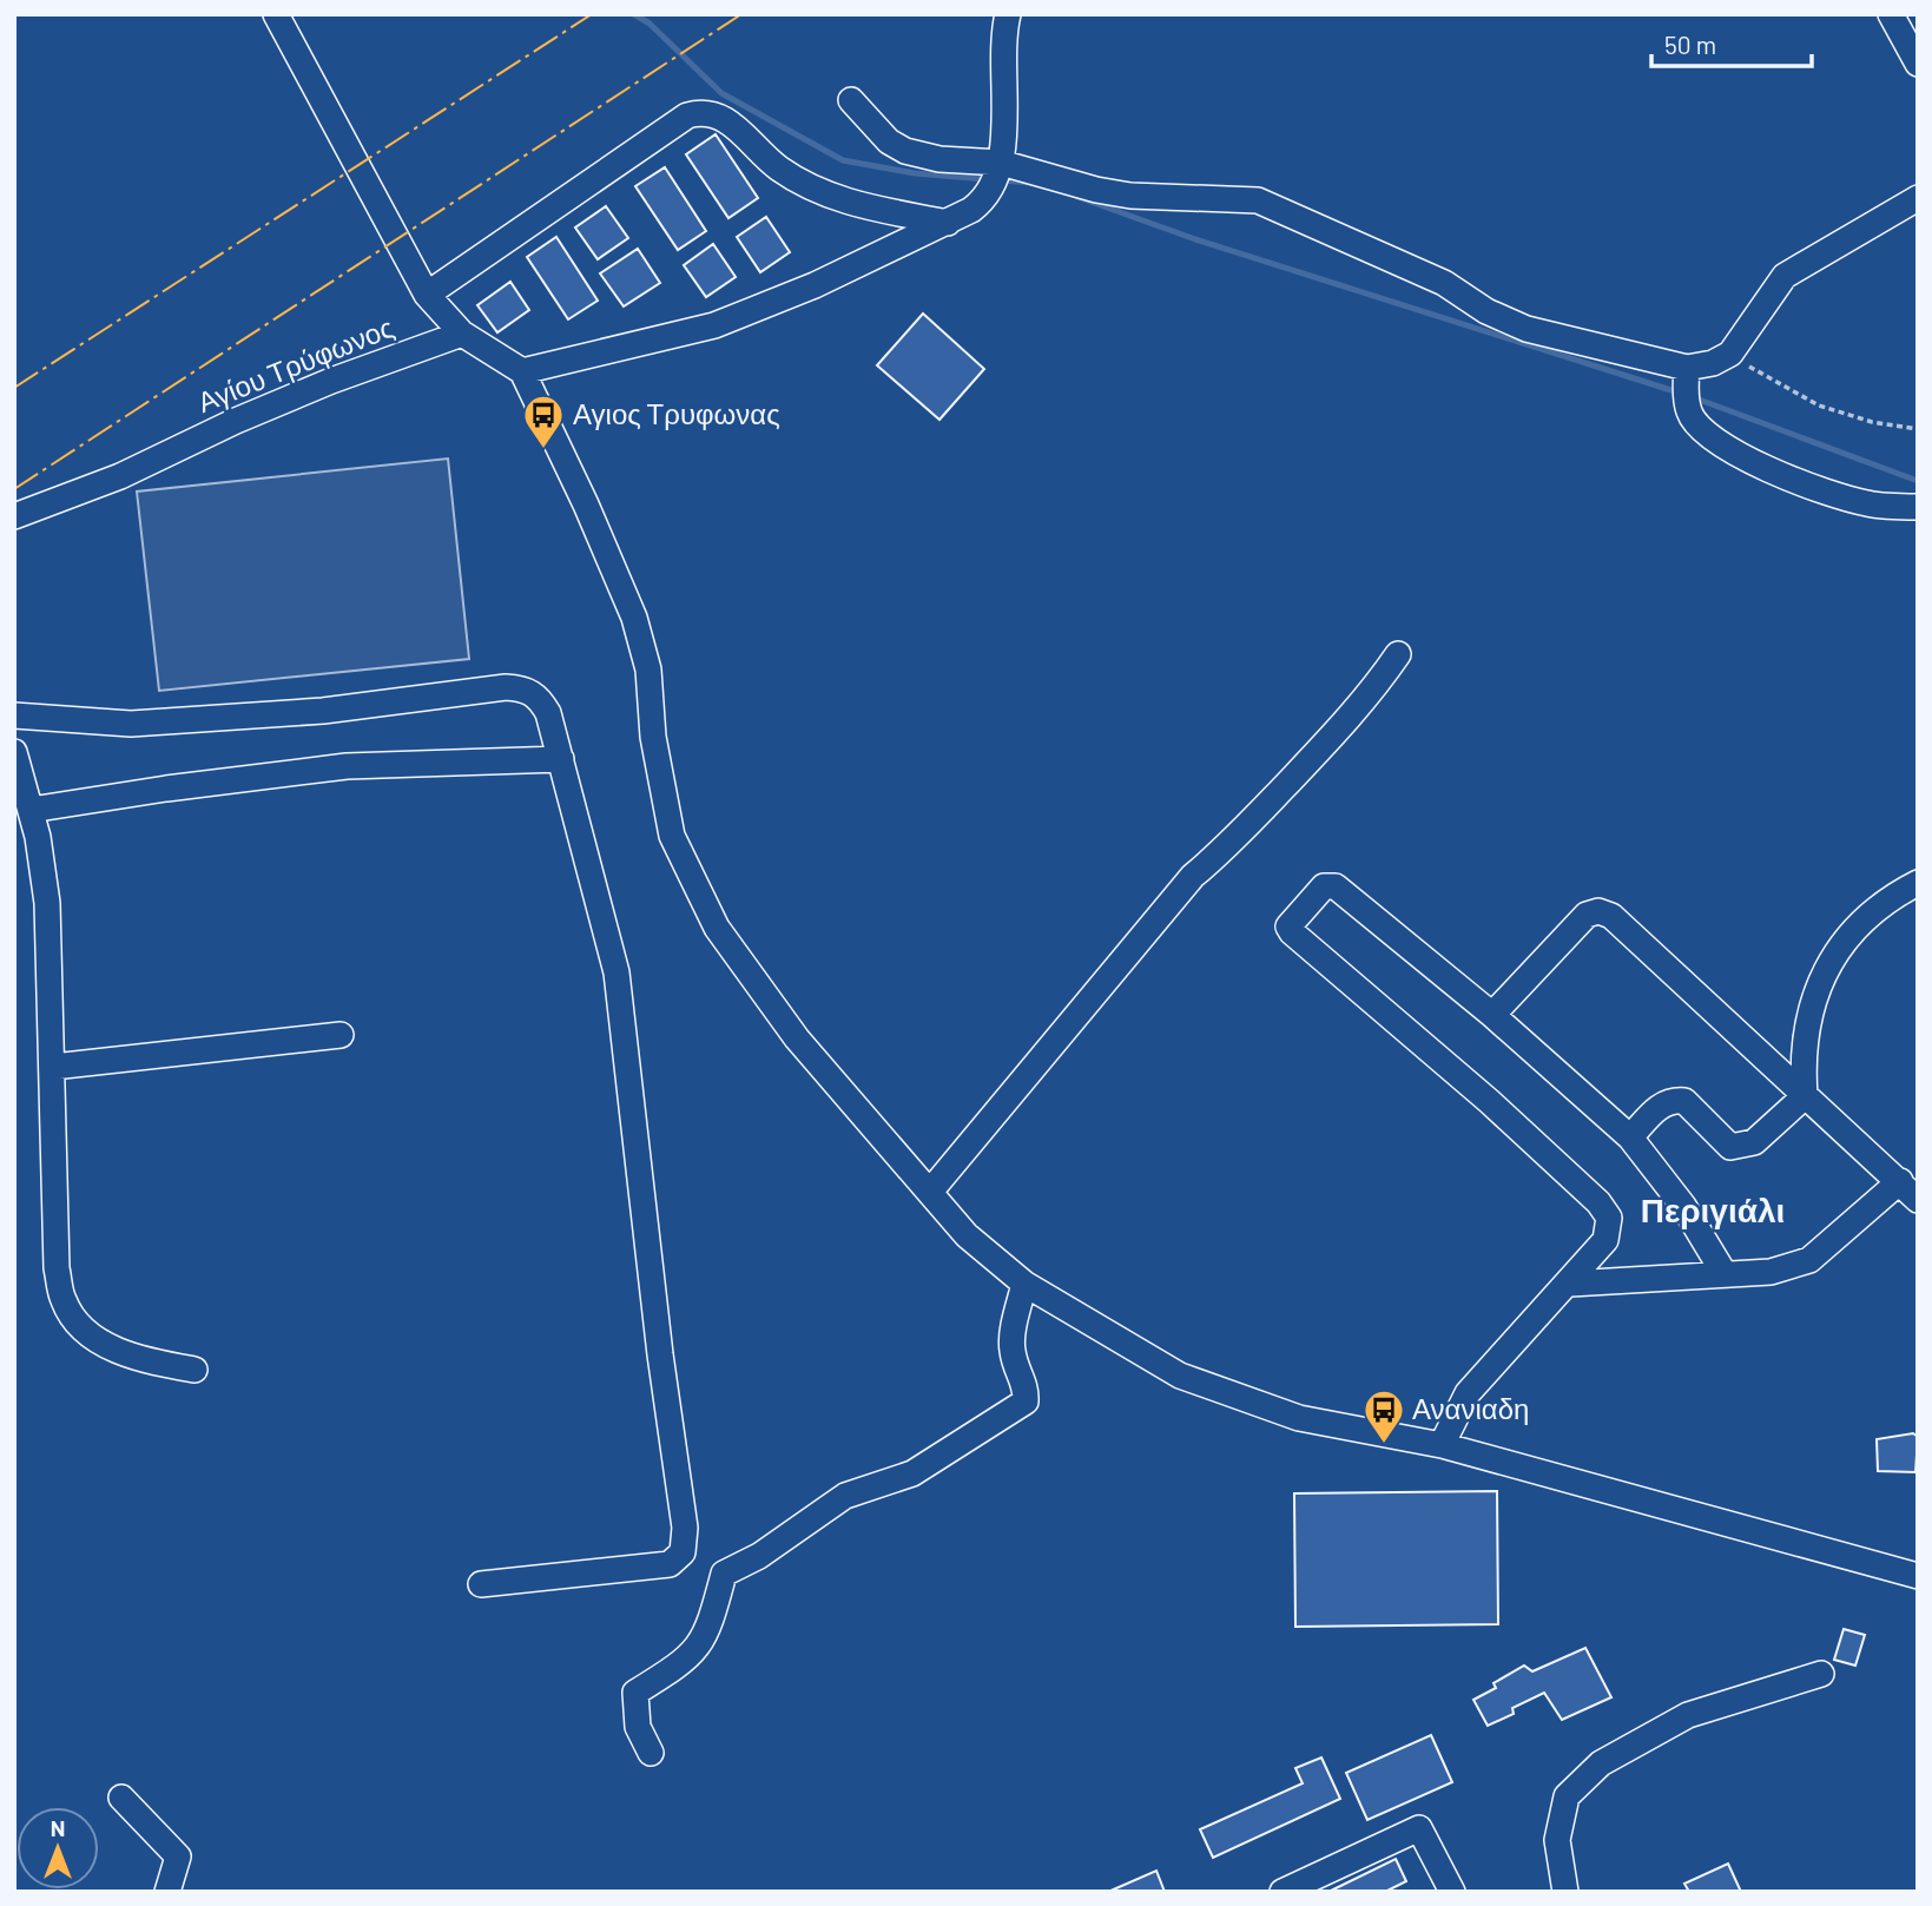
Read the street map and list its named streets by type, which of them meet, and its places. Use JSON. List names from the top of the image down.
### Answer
{
  "streets": {
    "street": ["Αγίου Τρύφωνος"]
  },
  "districts": ["Περιγιάλι"],
  "places": {
    "bus stop": ["Αγιος Τρυφωνας", "Ανανιαδη"]
  },
  "scale_bar": "50 m",
  "north": "top"
}
